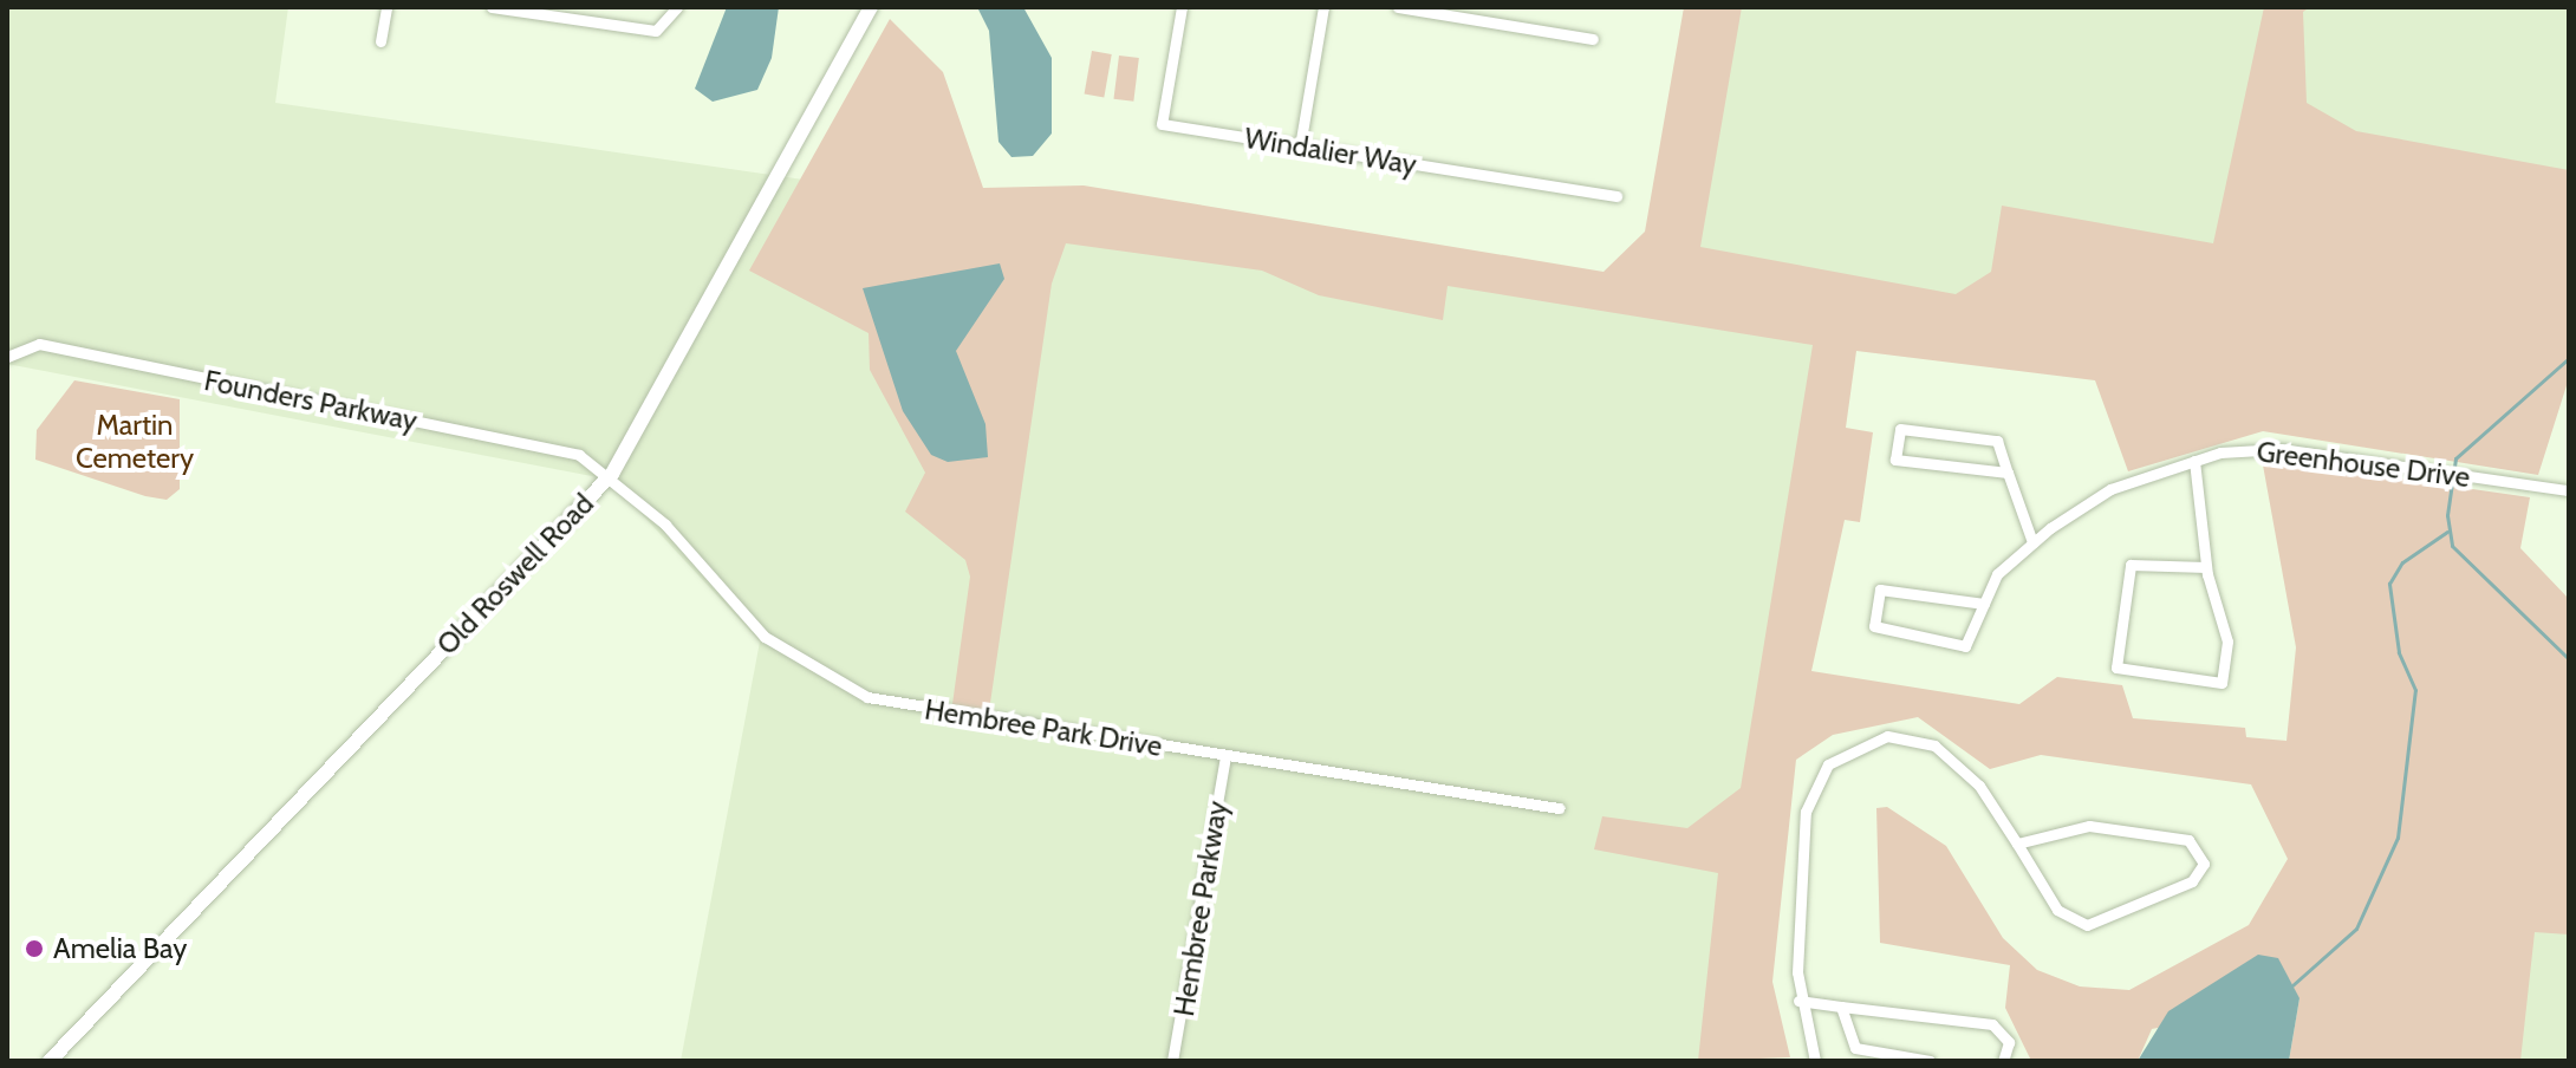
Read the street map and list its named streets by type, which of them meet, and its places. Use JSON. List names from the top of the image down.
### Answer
{
  "streets": {
    "street": [
      "Windalier Way",
      "Founders Parkway",
      "Greenhouse Drive",
      "Old Roswell Road",
      "Hembree Park Drive",
      "Hembree Parkway"
    ]
  },
  "crossings": [
    ["Founders Parkway", "Old Roswell Road"],
    ["Founders Parkway", "Hembree Park Drive"],
    ["Old Roswell Road", "Hembree Park Drive"],
    ["Hembree Park Drive", "Hembree Parkway"]
  ],
  "parks": ["Martin Cemetery"],
  "places": ["Amelia Bay"]
}
